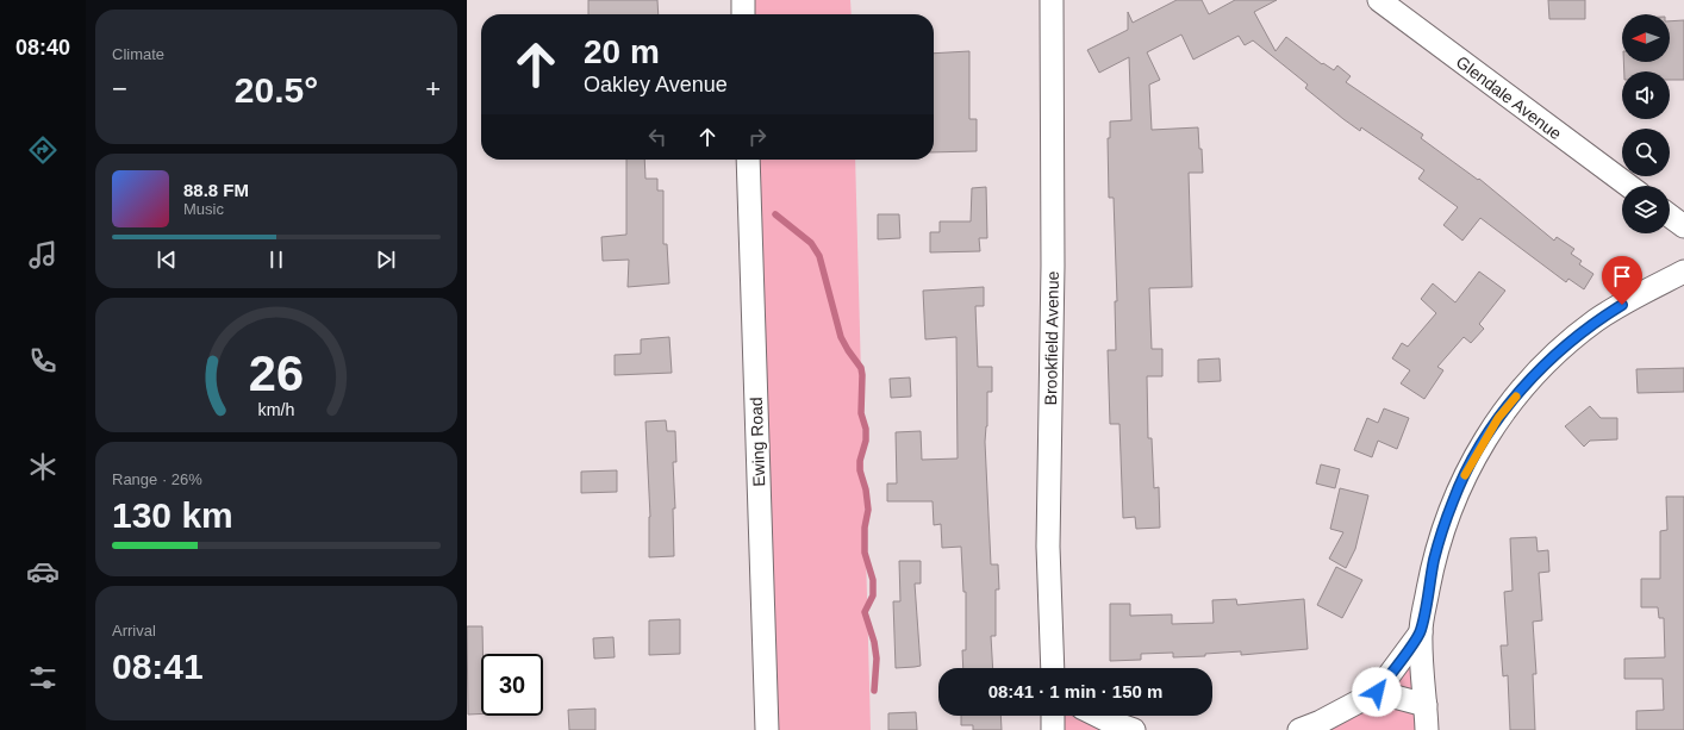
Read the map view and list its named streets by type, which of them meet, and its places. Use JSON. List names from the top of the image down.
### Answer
{
  "streets": {
    "street": ["Glendale Avenue", "Brookfield Avenue", "Ewing Road"]
  },
  "north": "left",
  "page": {
    "tabs": "08:40",
    "tile": [
      "Climate",
      ["Range · 26%", "130 km"],
      ["Arrival", "08:41"]
    ],
    "turn": ["20 m", "Oakley Avenue"],
    "heat": ["−", "20.5°", "+"],
    "song": ["88.8 FM", "Music"],
    "limit": "30",
    "trip": "08:41 · 1 min · 150 m",
    "gauge": ["26", "km/h"]
  }
}
